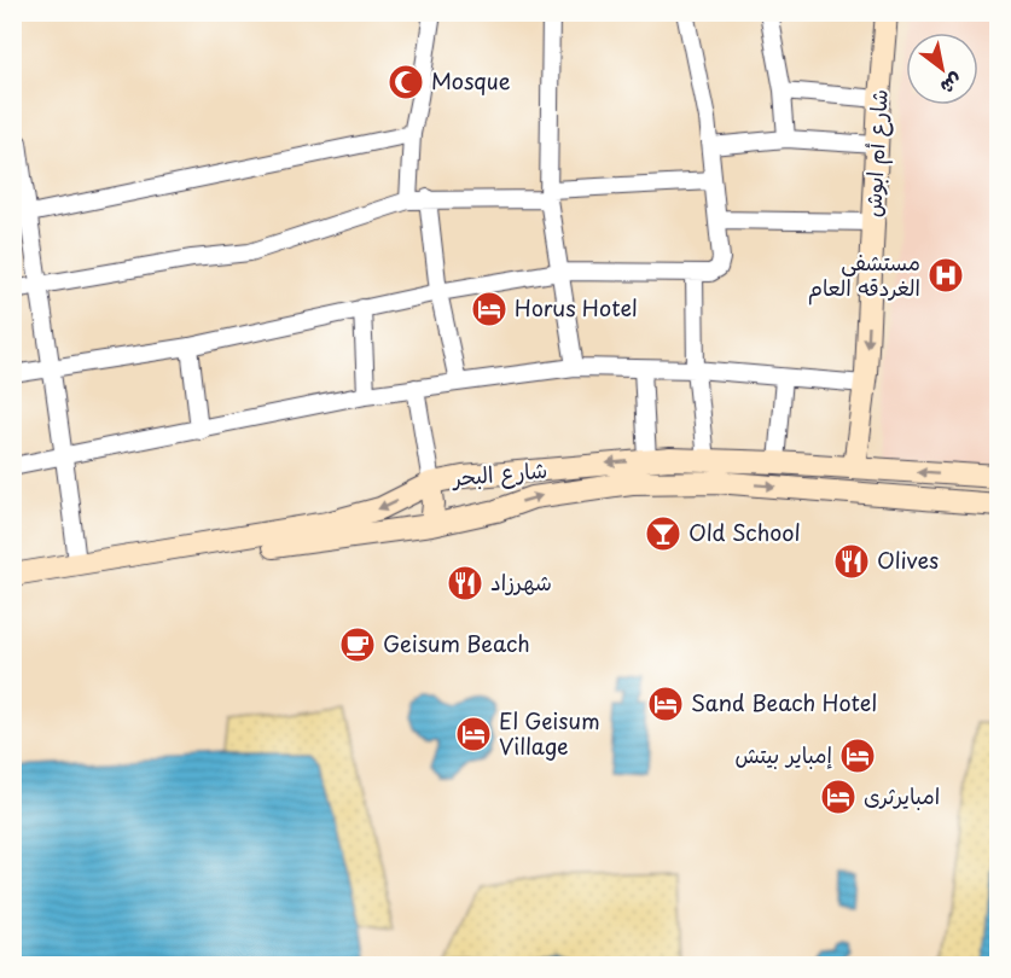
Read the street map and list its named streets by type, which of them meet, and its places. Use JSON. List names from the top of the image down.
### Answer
{
  "streets": {
    "main road": ["شارع أم ابوش", "شارع البحر"]
  },
  "crossings": [
    ["شارع أم ابوش", "شارع البحر"]
  ],
  "one_way": ["شارع أم ابوش"],
  "places": {
    "mosque": ["Mosque"],
    "hospital": ["مستشفي الغردقه العام"],
    "hotel": [
      "Horus Hotel",
      "Sand Beach Hotel",
      "El Geisum Village",
      "إمباير بيتش",
      "امبايرثرى"
    ],
    "bar": ["Old School"],
    "restaurant": ["Olives", "شهرزاد"],
    "cafe": ["Geisum Beach"]
  },
  "north": "bottom right"
}
